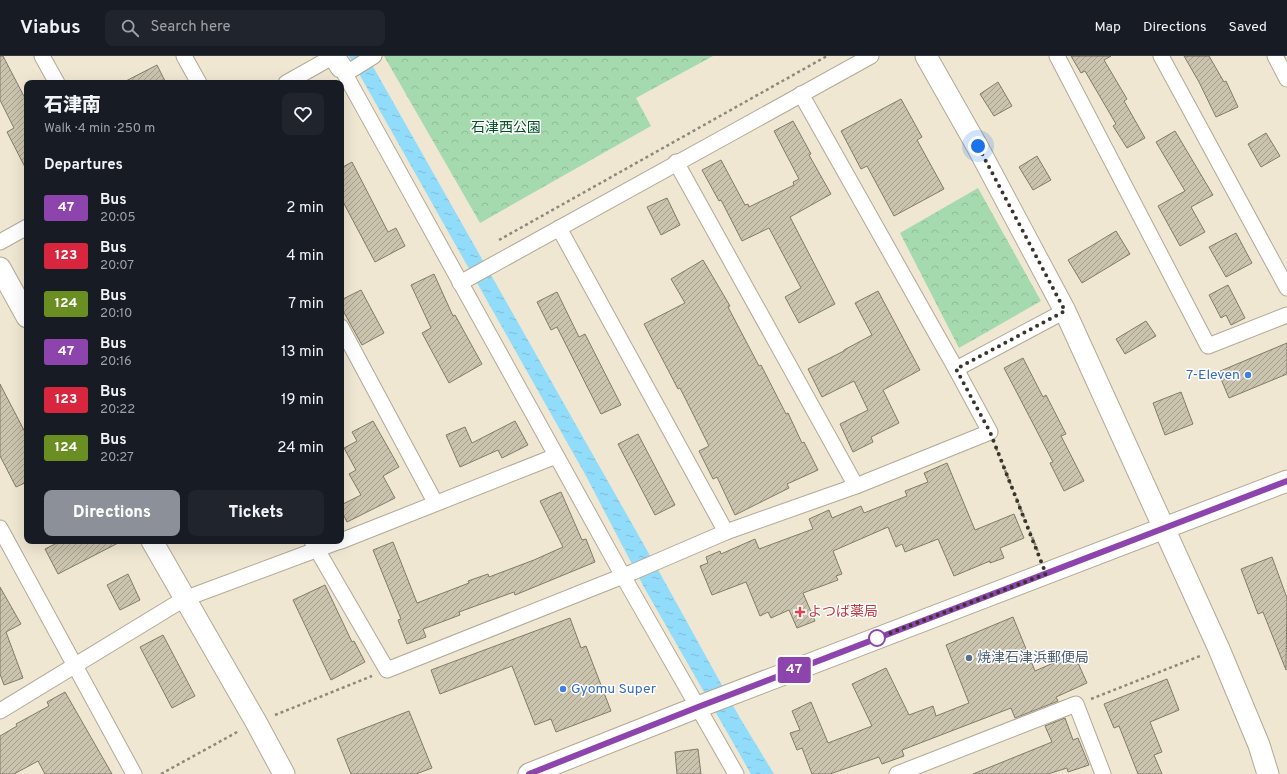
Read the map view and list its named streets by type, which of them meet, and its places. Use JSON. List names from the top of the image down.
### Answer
{
  "parks": ["石津西公園"],
  "places": {
    "other": ["7-Eleven", "焼津石津浜郵便局", "Gyomu Super"],
    "health": ["よつば薬局"]
  },
  "lines": ["bus line 47"],
  "page": {
    "header": "Viabus",
    "search": "Search here",
    "nav": ["Map", "Directions", "Saved"],
    "on_map": "47",
    "heading": [
      ["石津南", "Walk · 4 min · 250 m"],
      "Departures"
    ],
    "list": [
      {
        "mark": "47",
        "name": "Bus",
        "note": "20:05",
        "value": "2 min"
      },
      {
        "mark": "123",
        "name": "Bus",
        "note": "20:07",
        "value": "4 min"
      },
      {
        "mark": "124",
        "name": "Bus",
        "note": "20:10",
        "value": "7 min"
      },
      {
        "mark": "47",
        "name": "Bus",
        "note": "20:16",
        "value": "13 min"
      },
      {
        "mark": "123",
        "name": "Bus",
        "note": "20:22",
        "value": "19 min"
      },
      {
        "mark": "124",
        "name": "Bus",
        "note": "20:27",
        "value": "24 min"
      }
    ],
    "buttons": ["Directions", "Tickets"]
  }
}
